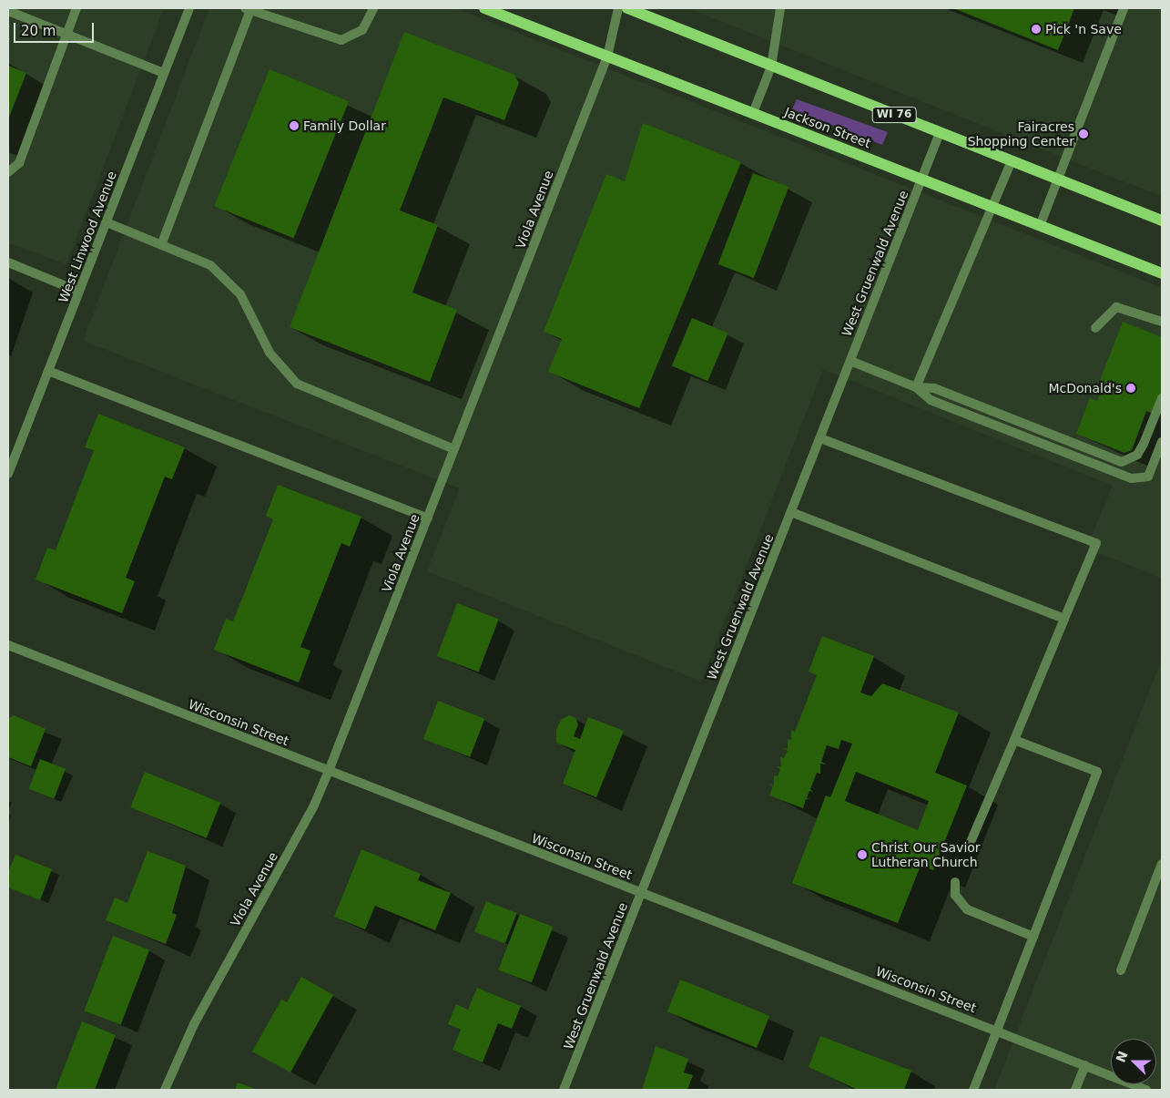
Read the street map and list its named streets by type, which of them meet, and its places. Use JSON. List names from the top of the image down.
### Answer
{
  "streets": {
    "main road": ["WI 76", "Jackson Street"],
    "street": [
      "Viola Avenue",
      "West Linwood Avenue",
      "West Gruenwald Avenue",
      "Wisconsin Street"
    ]
  },
  "crossings": [
    ["WI 76", "West Gruenwald Avenue"],
    ["Jackson Street", "Viola Avenue"],
    ["Jackson Street", "West Gruenwald Avenue"],
    ["Viola Avenue", "Wisconsin Street"],
    ["West Gruenwald Avenue", "Wisconsin Street"]
  ],
  "places": [
    "Pick 'n Save",
    "Family Dollar",
    "Fairacres Shopping Center",
    "McDonald's",
    "Christ Our Savior Lutheran Church"
  ],
  "scale_bar": "20 m",
  "north": "left"
}
